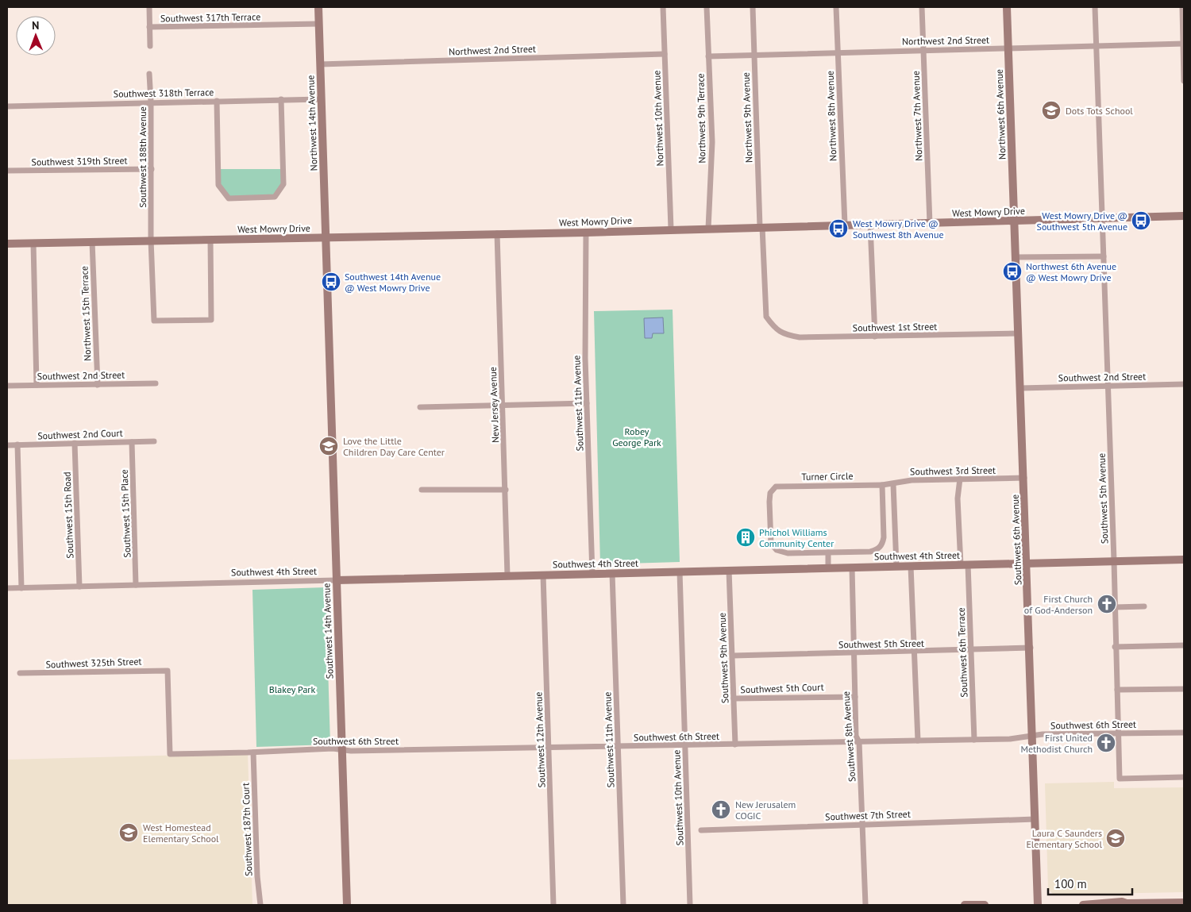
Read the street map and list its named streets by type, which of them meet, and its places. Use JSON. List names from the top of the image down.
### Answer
{
  "streets": {
    "street": [
      "Southwest 317th Terrace",
      "Northwest 2nd Street",
      "Southwest 318th Terrace",
      "Northwest 6th Avenue",
      "Northwest 8th Avenue",
      "Northwest 7th Avenue",
      "Northwest 9th Avenue",
      "Northwest 10th Avenue",
      "Northwest 9th Terrace",
      "Northwest 14th Avenue",
      "Southwest 188th Avenue",
      "Southwest 319th Street",
      "West Mowry Drive",
      "Northwest 15th Terrace",
      "Southwest 1st Street",
      "Southwest 2nd Street",
      "Southwest 11th Avenue",
      "New Jersey Avenue",
      "Southwest 2nd Court",
      "Southwest 3rd Street",
      "Turner Circle",
      "Southwest 5th Avenue",
      "Southwest 15th Place",
      "Southwest 15th Road",
      "Southwest 6th Avenue",
      "Southwest 4th Street",
      "Southwest 14th Avenue",
      "Southwest 5th Street",
      "Southwest 6th Terrace",
      "Southwest 9th Avenue",
      "Southwest 325th Street",
      "Southwest 5th Court",
      "Southwest 6th Street",
      "Southwest 8th Avenue",
      "Southwest 12th Avenue",
      "Southwest 10th Avenue",
      "Southwest 7th Street",
      "Southwest 187th Court"
    ]
  },
  "crossings": [
    ["Southwest 317th Terrace", "Northwest 14th Avenue"],
    ["Northwest 2nd Street", "Northwest 6th Avenue"],
    ["Northwest 2nd Street", "Northwest 8th Avenue"],
    ["Northwest 2nd Street", "Northwest 7th Avenue"],
    ["Northwest 2nd Street", "Northwest 9th Avenue"],
    ["Northwest 2nd Street", "Northwest 10th Avenue"],
    ["Northwest 2nd Street", "Northwest 9th Terrace"],
    ["Northwest 2nd Street", "Northwest 14th Avenue"],
    ["Northwest 2nd Street", "Southwest 5th Avenue"],
    ["Southwest 318th Terrace", "Northwest 14th Avenue"],
    ["Southwest 318th Terrace", "Southwest 188th Avenue"],
    ["Northwest 6th Avenue", "West Mowry Drive"],
    ["Northwest 6th Avenue", "Southwest 6th Avenue"],
    ["Northwest 8th Avenue", "West Mowry Drive"],
    ["Northwest 7th Avenue", "West Mowry Drive"],
    ["Northwest 9th Avenue", "West Mowry Drive"],
    ["Northwest 9th Avenue", "Southwest 1st Street"],
    ["Northwest 10th Avenue", "West Mowry Drive"],
    ["Northwest 9th Terrace", "West Mowry Drive"],
    ["Northwest 14th Avenue", "West Mowry Drive"],
    ["Northwest 14th Avenue", "Southwest 14th Avenue"],
    ["Southwest 188th Avenue", "Southwest 319th Street"],
    ["Southwest 188th Avenue", "West Mowry Drive"],
    ["West Mowry Drive", "Northwest 15th Terrace"],
    ["West Mowry Drive", "Southwest 1st Street"],
    ["West Mowry Drive", "Southwest 11th Avenue"],
    ["West Mowry Drive", "New Jersey Avenue"],
    ["West Mowry Drive", "Southwest 5th Avenue"],
    ["West Mowry Drive", "Southwest 6th Avenue"],
    ["West Mowry Drive", "Southwest 14th Avenue"],
    ["Northwest 15th Terrace", "Southwest 2nd Street"],
    ["Southwest 1st Street", "Southwest 6th Avenue"],
    ["Southwest 2nd Street", "Southwest 5th Avenue"],
    ["Southwest 2nd Street", "Southwest 6th Avenue"],
    ["Southwest 11th Avenue", "Southwest 4th Street"],
    ["Southwest 11th Avenue", "Southwest 6th Street"],
    ["New Jersey Avenue", "Southwest 4th Street"],
    ["Southwest 2nd Court", "Southwest 15th Place"],
    ["Southwest 2nd Court", "Southwest 15th Road"],
    ["Southwest 3rd Street", "Turner Circle"],
    ["Southwest 3rd Street", "Southwest 6th Avenue"],
    ["Southwest 3rd Street", "Southwest 6th Terrace"],
    ["Southwest 5th Avenue", "Southwest 4th Street"],
    ["Southwest 5th Avenue", "Southwest 6th Street"],
    ["Southwest 15th Place", "Southwest 4th Street"],
    ["Southwest 15th Road", "Southwest 4th Street"],
    ["Southwest 6th Avenue", "Southwest 4th Street"],
    ["Southwest 6th Avenue", "Southwest 5th Street"],
    ["Southwest 6th Avenue", "Southwest 6th Street"],
    ["Southwest 6th Avenue", "Southwest 7th Street"],
    ["Southwest 4th Street", "Southwest 14th Avenue"],
    ["Southwest 4th Street", "Southwest 6th Terrace"],
    ["Southwest 4th Street", "Southwest 9th Avenue"],
    ["Southwest 4th Street", "Southwest 8th Avenue"],
    ["Southwest 4th Street", "Southwest 12th Avenue"],
    ["Southwest 4th Street", "Southwest 10th Avenue"],
    ["Southwest 14th Avenue", "Southwest 6th Street"],
    ["Southwest 5th Street", "Southwest 6th Terrace"],
    ["Southwest 5th Street", "Southwest 9th Avenue"],
    ["Southwest 5th Street", "Southwest 8th Avenue"],
    ["Southwest 6th Terrace", "Southwest 6th Street"],
    ["Southwest 9th Avenue", "Southwest 5th Court"],
    ["Southwest 9th Avenue", "Southwest 6th Street"],
    ["Southwest 325th Street", "Southwest 6th Street"],
    ["Southwest 5th Court", "Southwest 8th Avenue"],
    ["Southwest 6th Street", "Southwest 8th Avenue"],
    ["Southwest 6th Street", "Southwest 12th Avenue"],
    ["Southwest 6th Street", "Southwest 10th Avenue"],
    ["Southwest 6th Street", "Southwest 187th Court"],
    ["Southwest 8th Avenue", "Southwest 7th Street"]
  ],
  "parks": ["Robey George Park", "Blakey Park"],
  "places": {
    "school or university": [
      "Dots Tots School",
      "Love the Little Children Day Care Center",
      "West Homestead Elementary School",
      "Laura C Saunders Elementary School"
    ],
    "bus stop": [
      "West Mowry Drive @ Southwest 5th Avenue",
      "West Mowry Drive @ Southwest 8th Avenue",
      "Northwest 6th Avenue @ West Mowry Drive",
      "Southwest 14th Avenue @ West Mowry Drive"
    ],
    "building": ["Phichol Williams Community Center"],
    "church": ["First Church of God-Anderson", "First United Methodist Church", "New Jerusalem COGIC"]
  },
  "scale_bar": "100 m",
  "north": "top"
}
